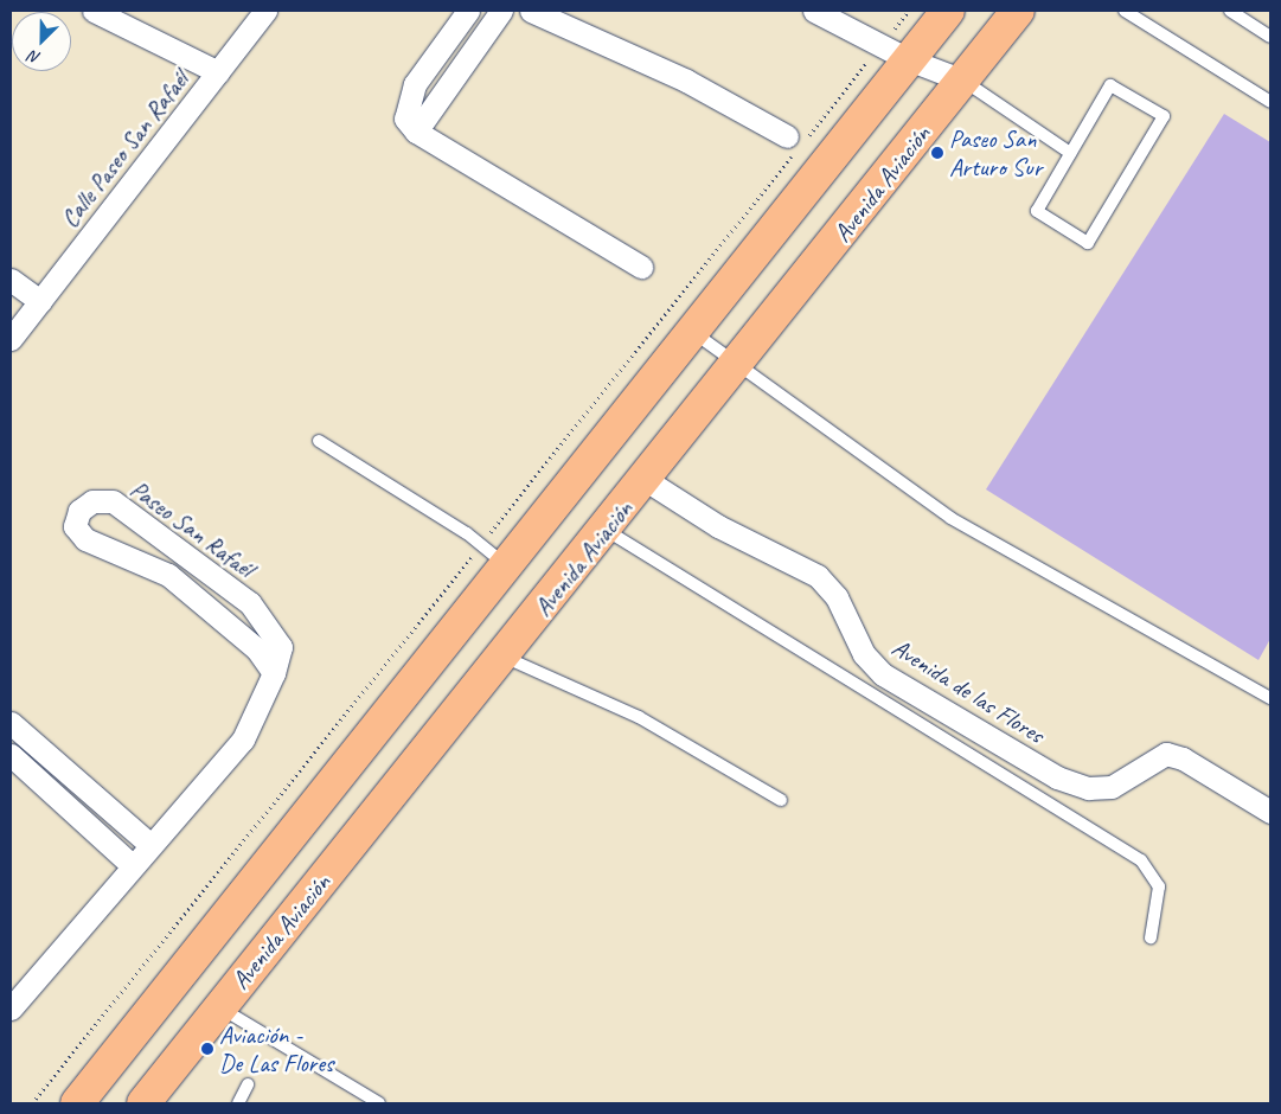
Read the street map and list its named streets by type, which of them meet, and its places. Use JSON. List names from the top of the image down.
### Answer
{
  "streets": {
    "main road": ["Avenida Aviación"],
    "street": ["Calle Paseo San Rafaél", "Paseo San Rafaél", "Avenida de las Flores"]
  },
  "crossings": [
    ["Avenida Aviación", "Avenida de las Flores"]
  ],
  "places": ["Paseo San Arturo Sur", "Aviación - De Las Flores"],
  "north": "bottom left"
}
